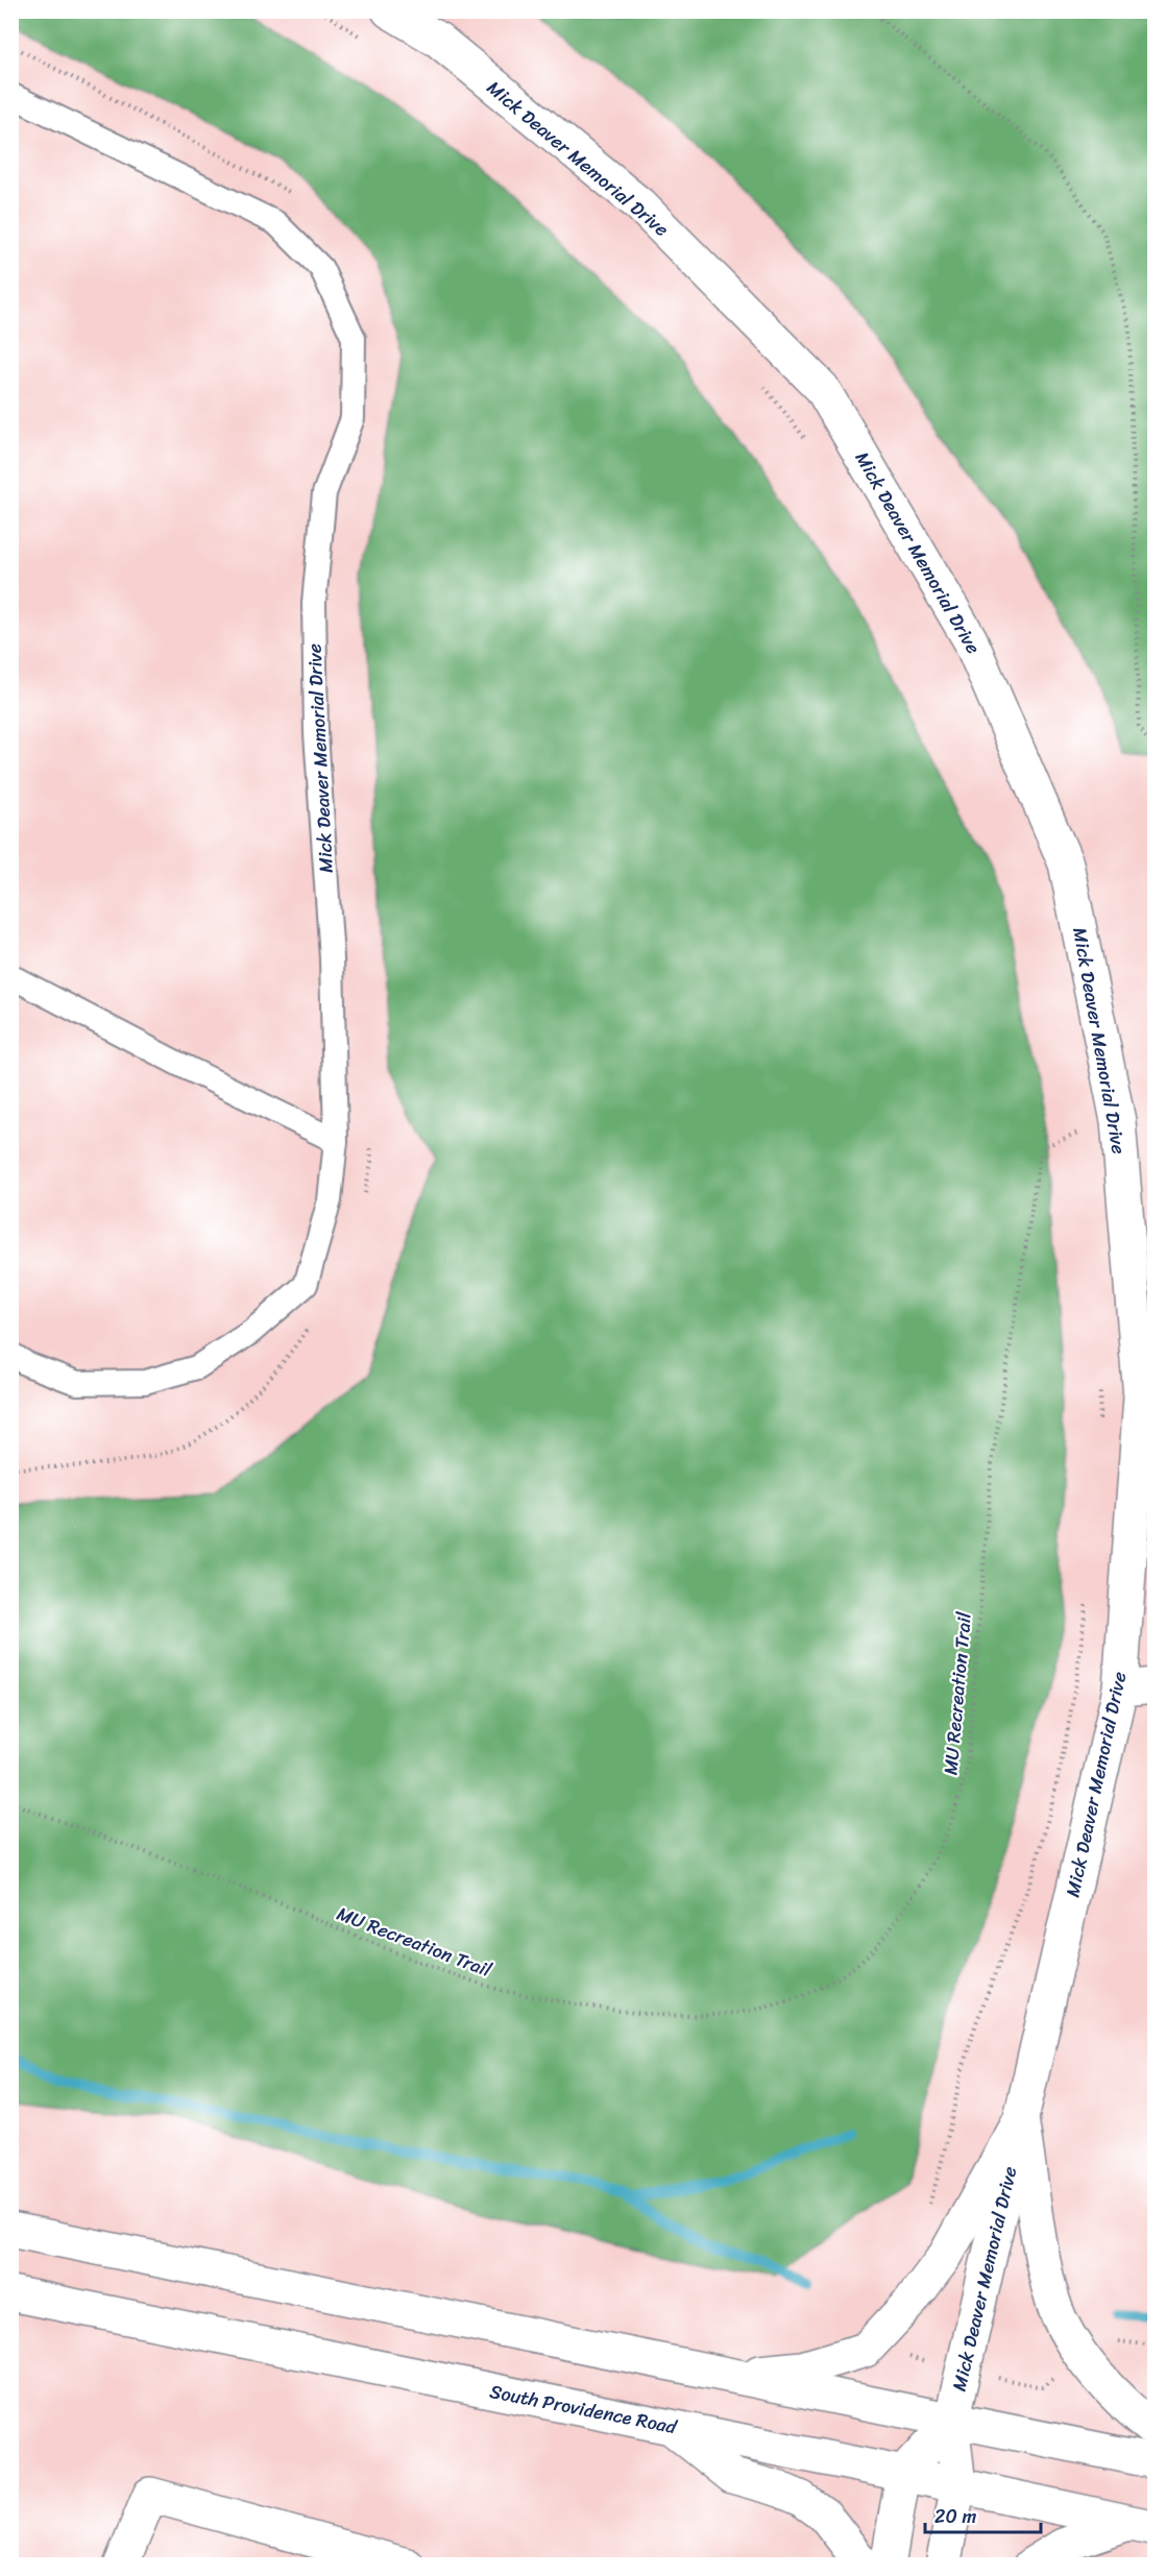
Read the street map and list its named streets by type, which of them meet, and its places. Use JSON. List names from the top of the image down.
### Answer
{
  "streets": {
    "main road": ["Mick Deaver Memorial Drive", "South Providence Road"],
    "path": ["MU Recreation Trail"]
  },
  "crossings": [
    ["Mick Deaver Memorial Drive", "MU Recreation Trail"]
  ],
  "scale_bar": "20 m"
}
